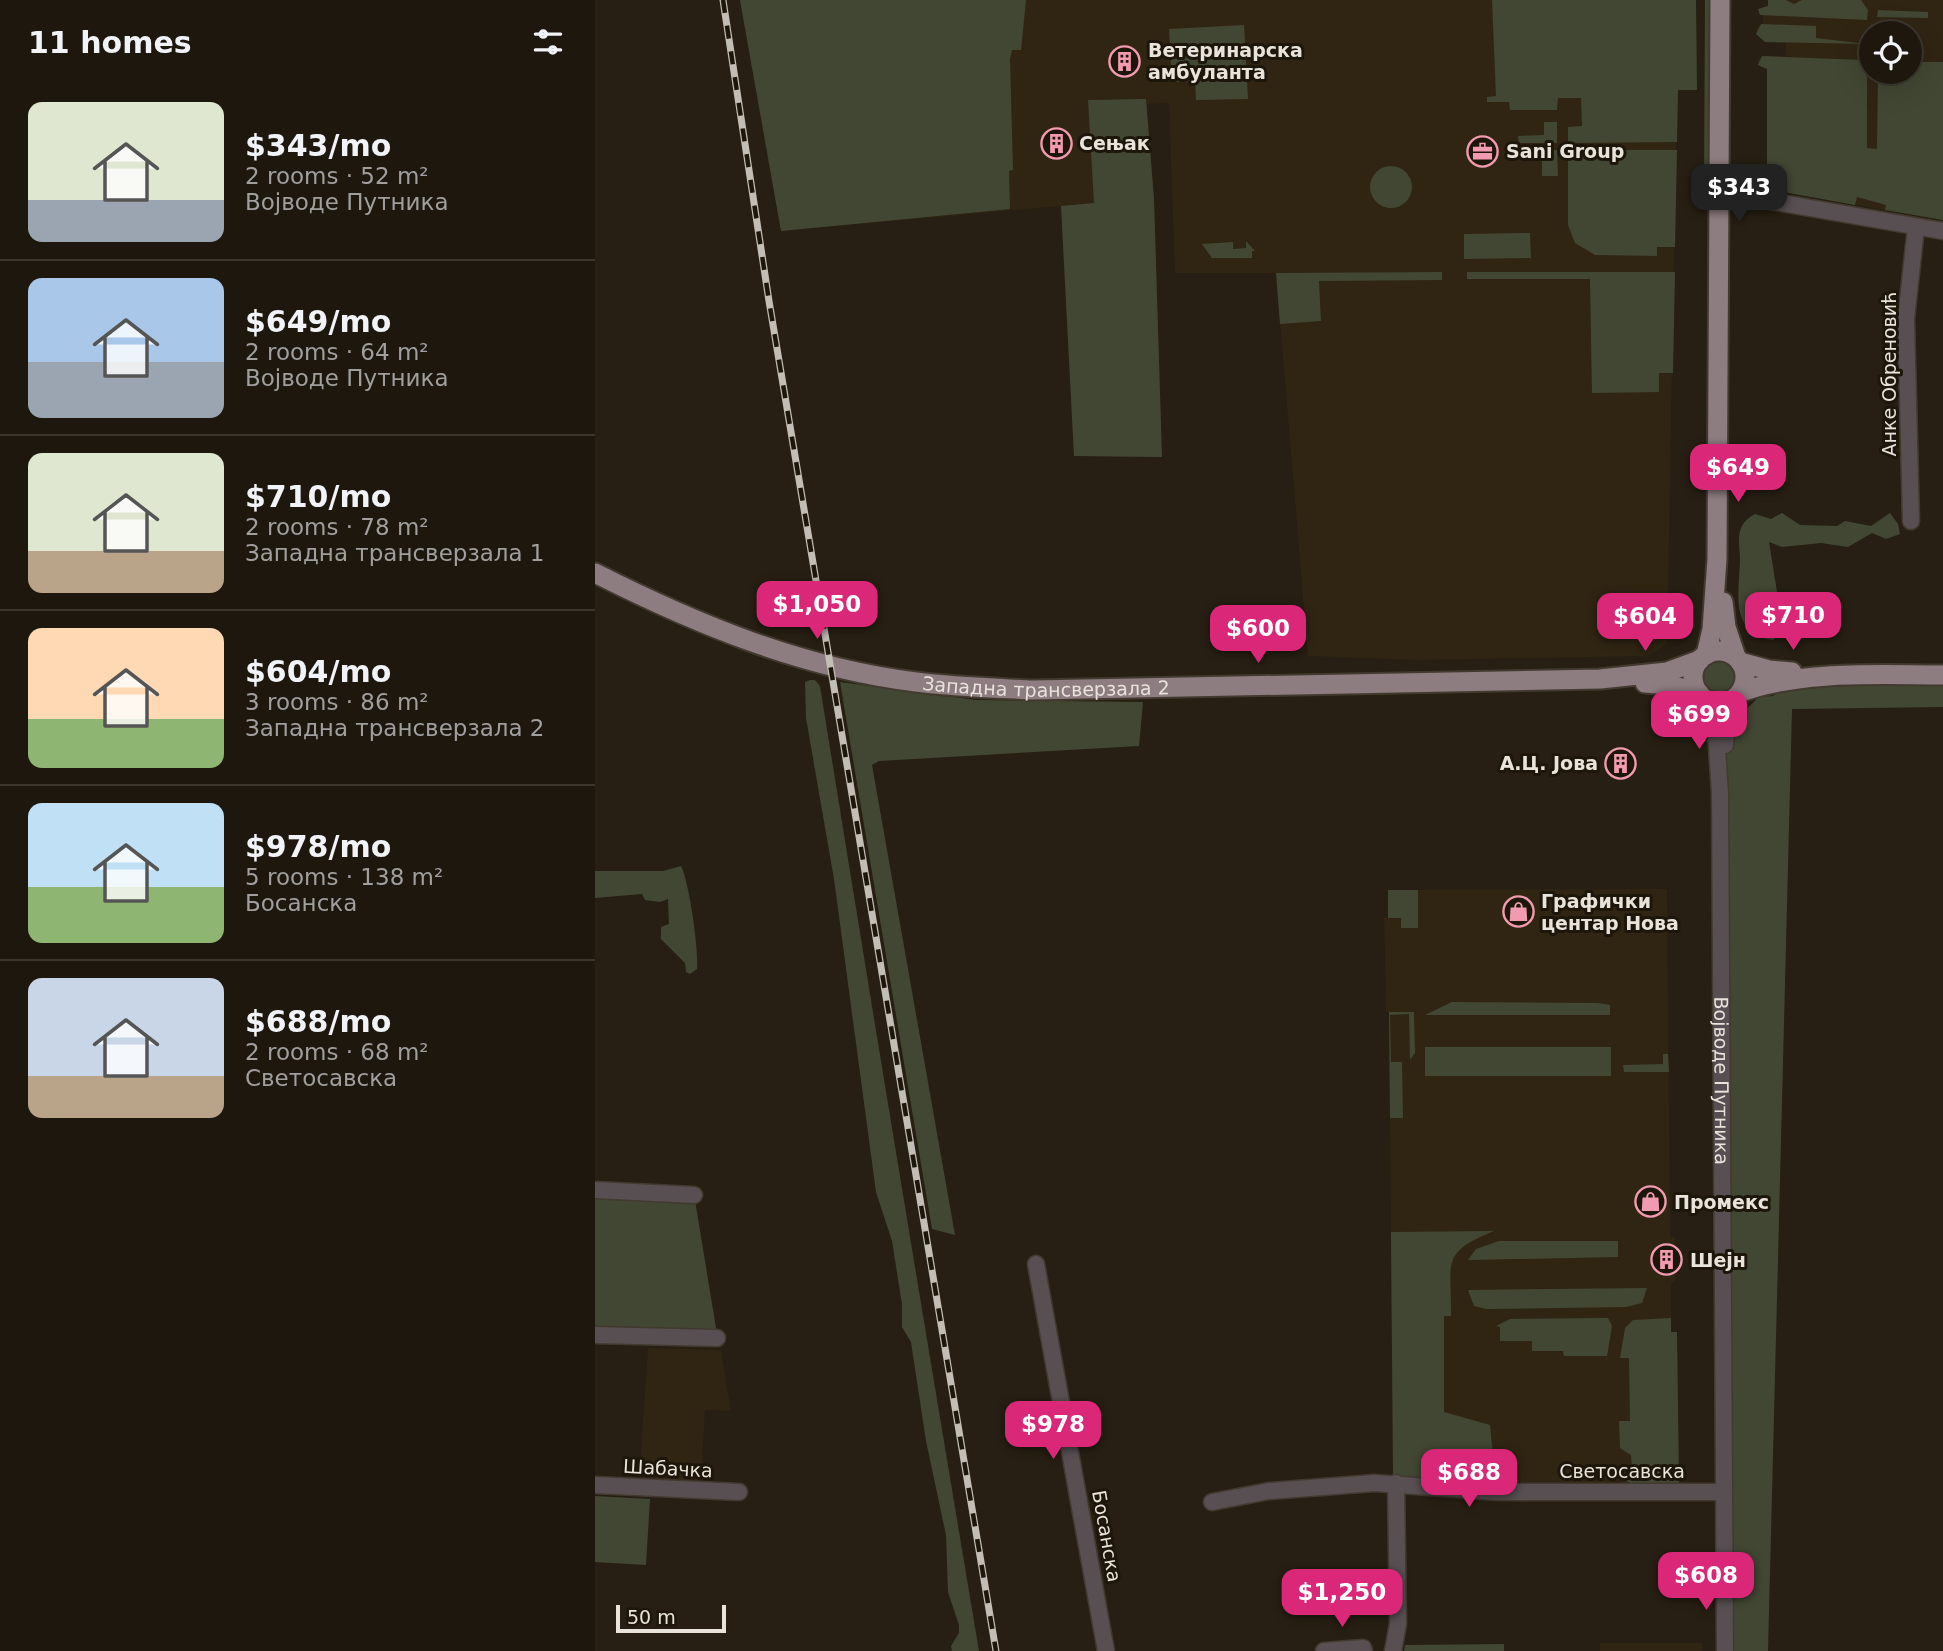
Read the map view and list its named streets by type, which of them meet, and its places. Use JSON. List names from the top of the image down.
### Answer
{
  "streets": {
    "main road": ["Западна трансверзала 2"],
    "street": [
      "Анке Обреновић",
      "Војводе Путника",
      "Шабачка",
      "Светосавска",
      "Босанска"
    ]
  },
  "crossings": [
    ["Западна трансверзала 2", "Војводе Путника"],
    ["Војводе Путника", "Светосавска"]
  ],
  "places": {
    "building": [
      "Ветеринарска амбуланта",
      "Сењак",
      "А.Ц. Јова",
      "Шејн"
    ],
    "office": ["Sani Group"],
    "shop": ["Графички центар Нова", "Промекс"]
  },
  "scale_bar": "50 m",
  "page": {
    "heading": "11 homes",
    "list": [
      {
        "name": "$343/mo",
        "note": "2 rooms · 52 m² · Војводе Путника"
      },
      {
        "name": "$649/mo",
        "note": "2 rooms · 64 m² · Војводе Путника"
      },
      {
        "name": "$710/mo",
        "note": "2 rooms · 78 m² · Западна трансверзала 1"
      },
      {
        "name": "$604/mo",
        "note": "3 rooms · 86 m² · Западна трансверзала 2"
      },
      {
        "name": "$978/mo",
        "note": "5 rooms · 138 m² · Босанска"
      },
      {
        "name": "$688/mo",
        "note": "2 rooms · 68 m² · Светосавска"
      }
    ],
    "price": [
      "$343",
      "$649",
      "$1,050",
      "$710",
      "$604",
      "$600",
      "$699",
      "$978",
      "$688",
      "$608",
      "$1,250"
    ],
    "scale": "50 m"
  }
}
